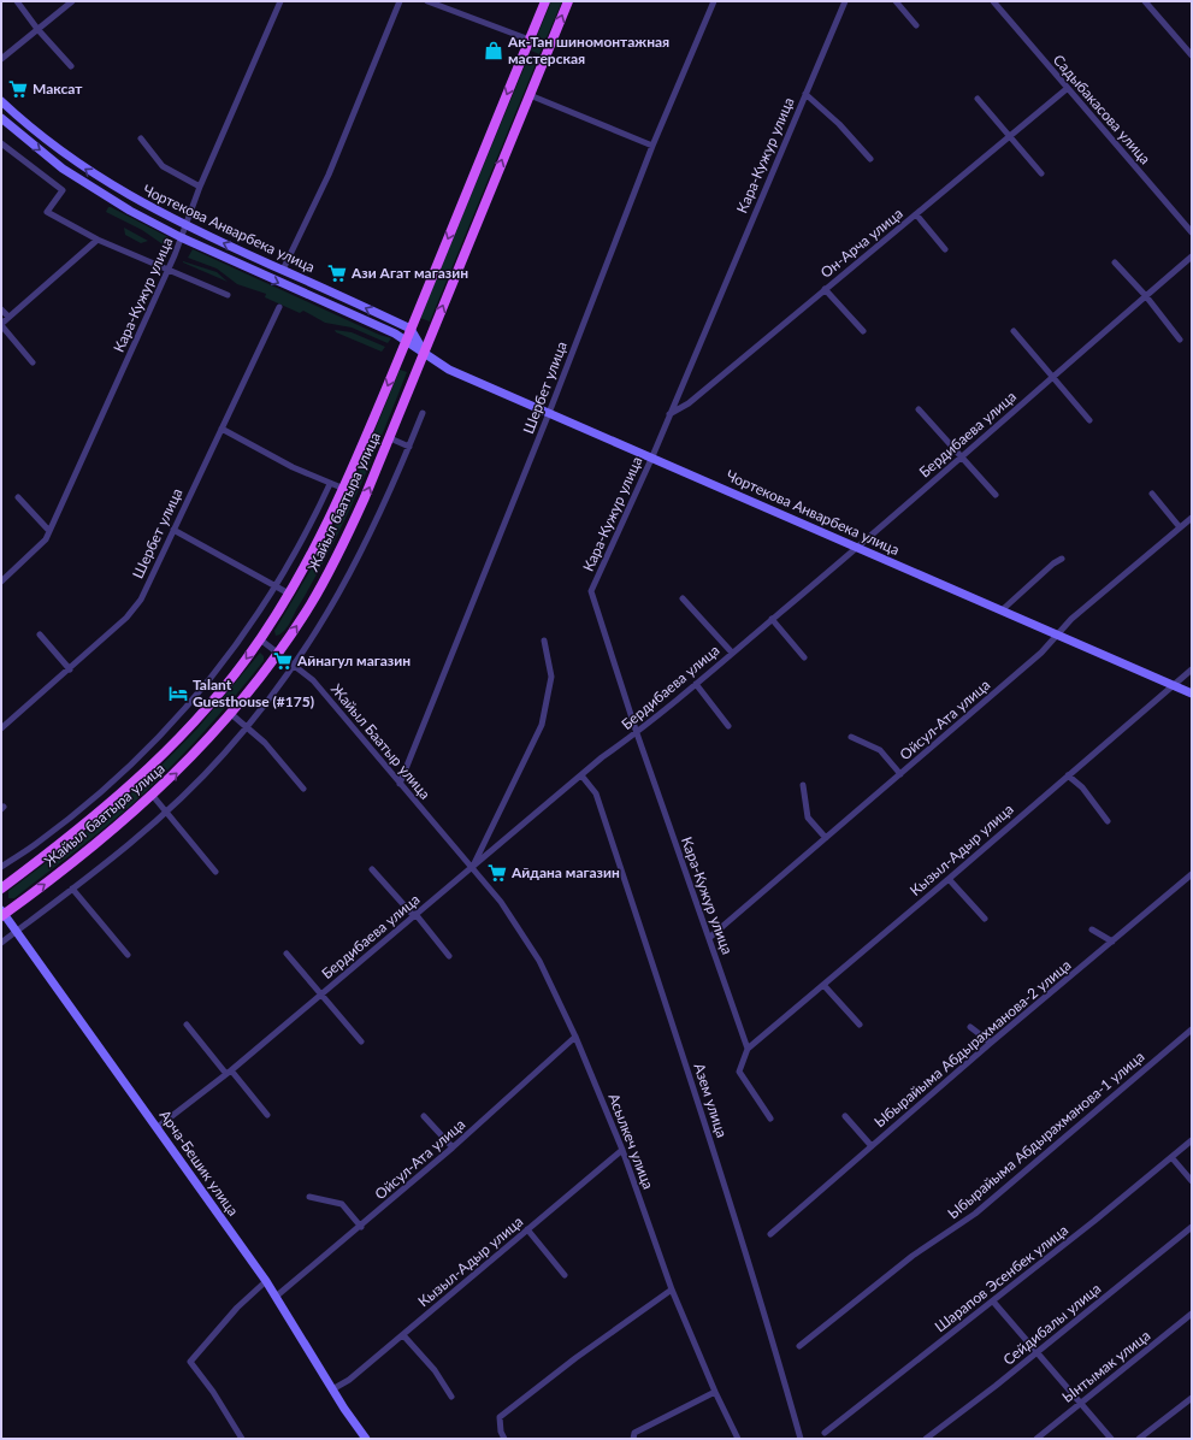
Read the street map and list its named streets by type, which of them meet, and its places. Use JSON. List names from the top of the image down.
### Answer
{
  "streets": {
    "main road": ["Жайыл баатыра улица"],
    "street": [
      "Садыбакасова улица",
      "Кара-Кужур улица",
      "Чортекова Анварбека улица",
      "Он-Арча улица",
      "Шербет улица",
      "Бердибаева улица",
      "Ойсул-Ата улица",
      "Жайыл Баатыр улица",
      "Кызыл-Адыр улица",
      "Ыбырайыма Абдырахманова-2 улица",
      "Азем улица",
      "Ыбырайыма Абдырахманова-1 улица",
      "Асылкеч улица",
      "Арча-Бешик улица",
      "Шарапов Эсенбек улица",
      "Сейдибалы улица",
      "Ынтымак улица"
    ]
  },
  "crossings": [
    ["Садыбакасова улица", "Он-Арча улица"],
    ["Кара-Кужур улица", "Чортекова Анварбека улица"],
    ["Кара-Кужур улица", "Он-Арча улица"],
    ["Кара-Кужур улица", "Бердибаева улица"],
    ["Кара-Кужур улица", "Ойсул-Ата улица"],
    ["Кара-Кужур улица", "Кызыл-Адыр улица"],
    ["Чортекова Анварбека улица", "Шербет улица"],
    ["Чортекова Анварбека улица", "Бердибаева улица"],
    ["Чортекова Анварбека улица", "Жайыл баатыра улица"],
    ["Чортекова Анварбека улица", "Ойсул-Ата улица"],
    ["Чортекова Анварбека улица", "Кызыл-Адыр улица"],
    ["Шербет улица", "Жайыл Баатыр улица"],
    ["Бердибаева улица", "Жайыл Баатыр улица"],
    ["Бердибаева улица", "Азем улица"],
    ["Бердибаева улица", "Асылкеч улица"],
    ["Бердибаева улица", "Арча-Бешик улица"],
    ["Жайыл баатыра улица", "Жайыл Баатыр улица"],
    ["Жайыл баатыра улица", "Арча-Бешик улица"],
    ["Ойсул-Ата улица", "Асылкеч улица"],
    ["Ойсул-Ата улица", "Арча-Бешик улица"],
    ["Жайыл Баатыр улица", "Асылкеч улица"],
    ["Кызыл-Адыр улица", "Асылкеч улица"],
    ["Кызыл-Адыр улица", "Арча-Бешик улица"]
  ],
  "places": {
    "shop": ["Ак-Тан шиномонтажная мастерская"],
    "supermarket": [
      "Максат",
      "Ази Агат магазин",
      "Айнагул магазин",
      "Айдана магазин"
    ],
    "hotel": ["Talant Guesthouse (#175)"]
  }
}
